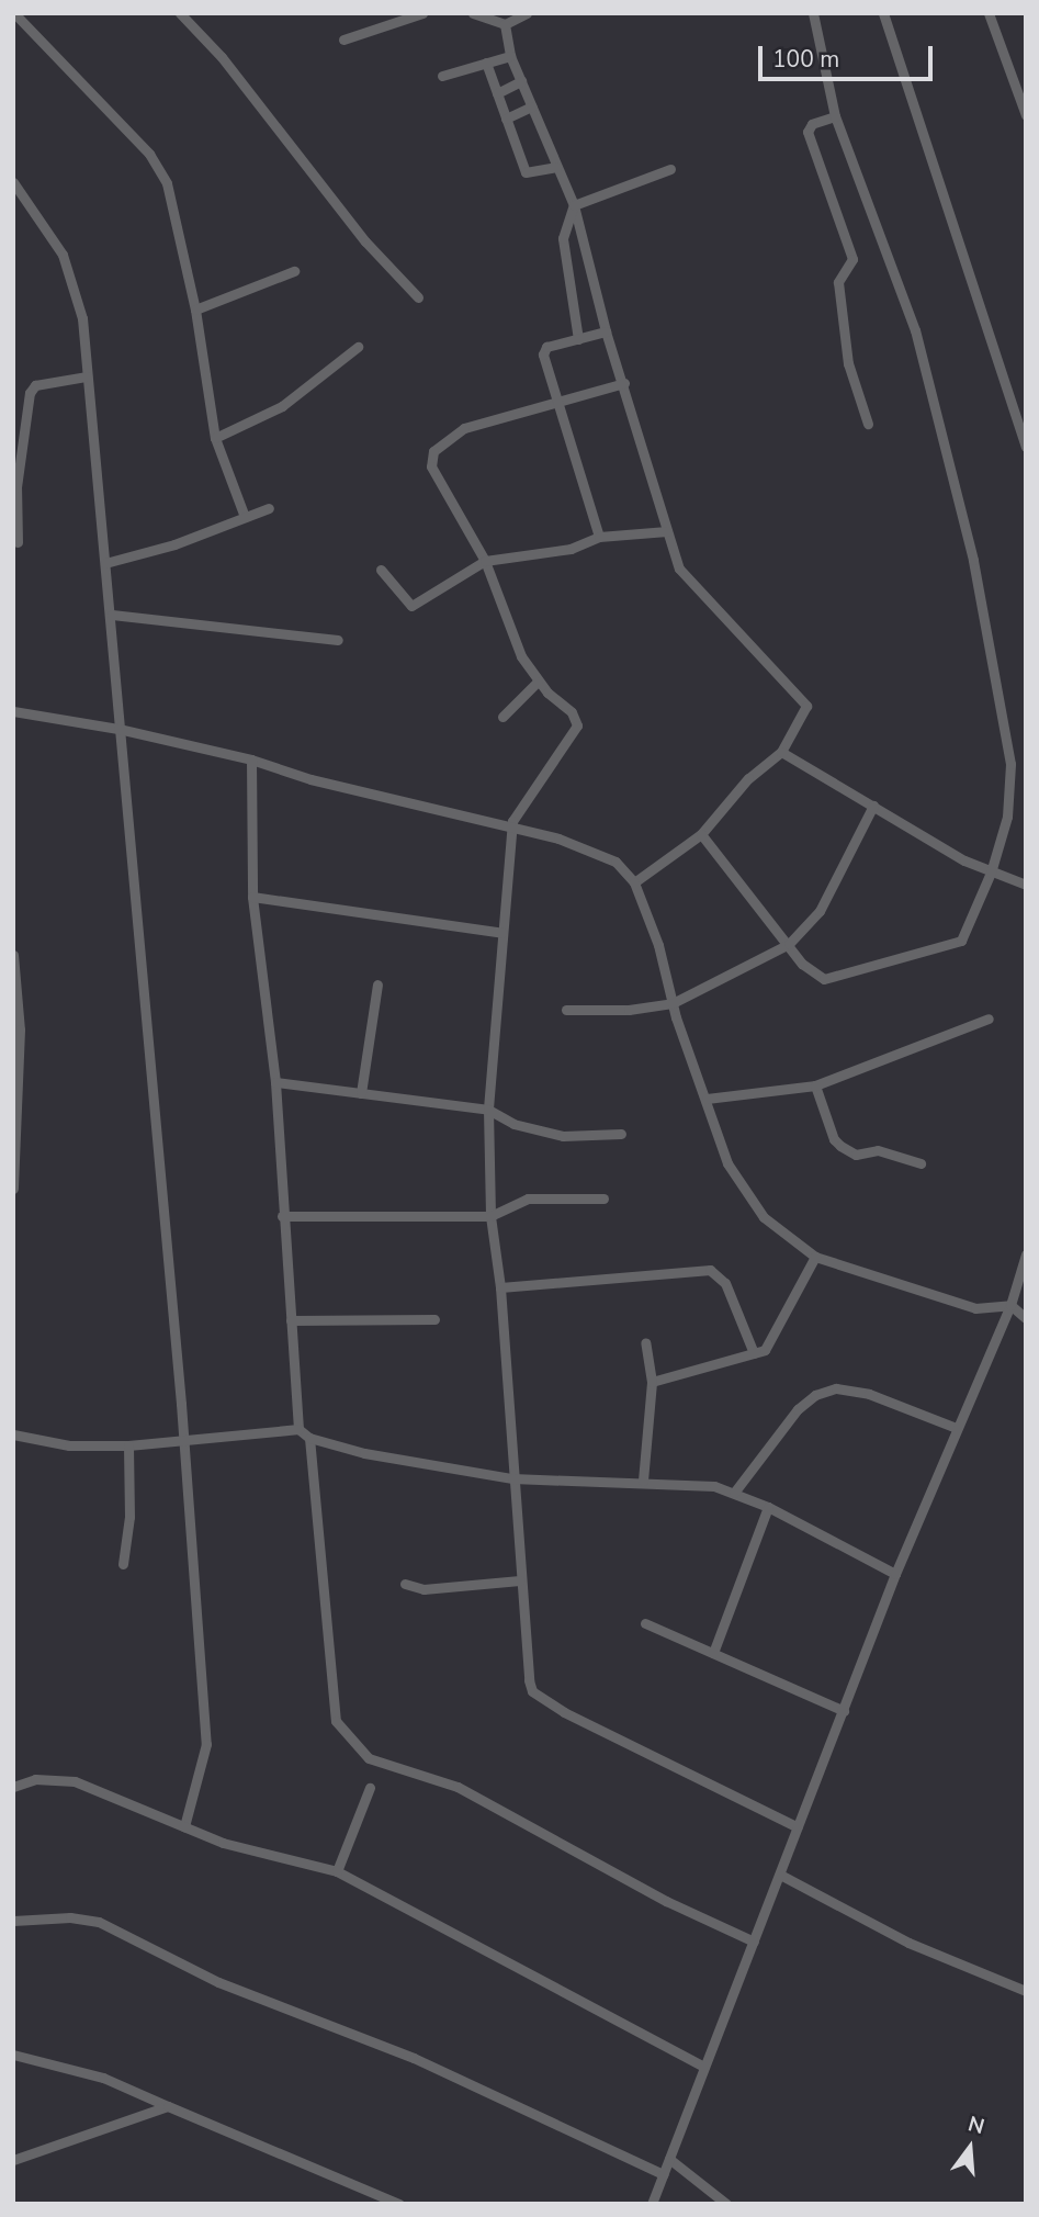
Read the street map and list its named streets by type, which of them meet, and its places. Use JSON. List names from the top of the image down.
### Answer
{
  "scale_bar": "100 m",
  "north": "top"
}
